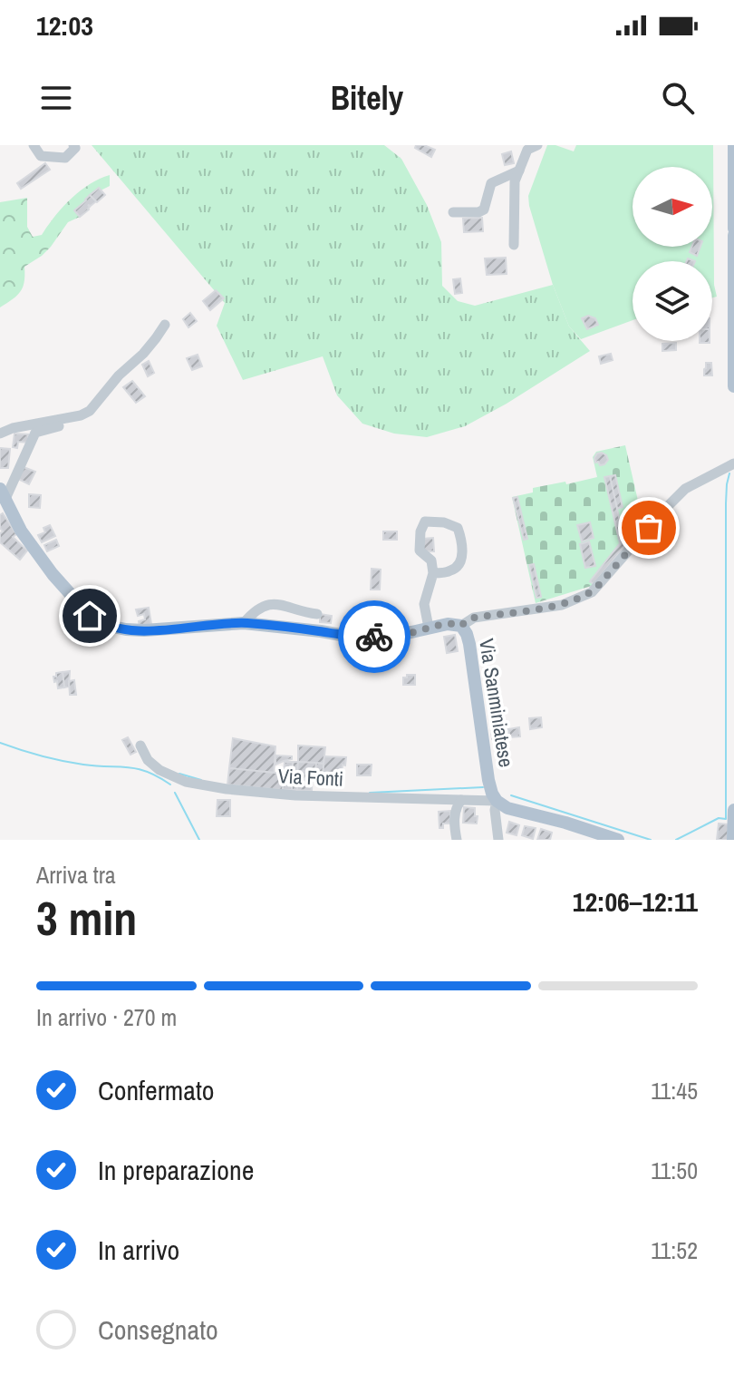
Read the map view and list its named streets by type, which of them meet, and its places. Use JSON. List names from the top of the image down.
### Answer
{
  "streets": {
    "main road": ["Via Sanminiatese"],
    "street": ["Via Fonti"]
  },
  "crossings": [
    ["Via Sanminiatese", "Via Fonti"]
  ],
  "north": "right",
  "page": {
    "status": "12:03",
    "header": "Bitely",
    "heading": ["3 min", "Arriva tra", "12:06–12:11"],
    "bar": "In arrivo · 270 m",
    "list": [
      ["Confermato", "11:45"],
      ["In preparazione", "11:50"],
      ["In arrivo", "11:52"],
      "Consegnato"
    ]
  }
}
